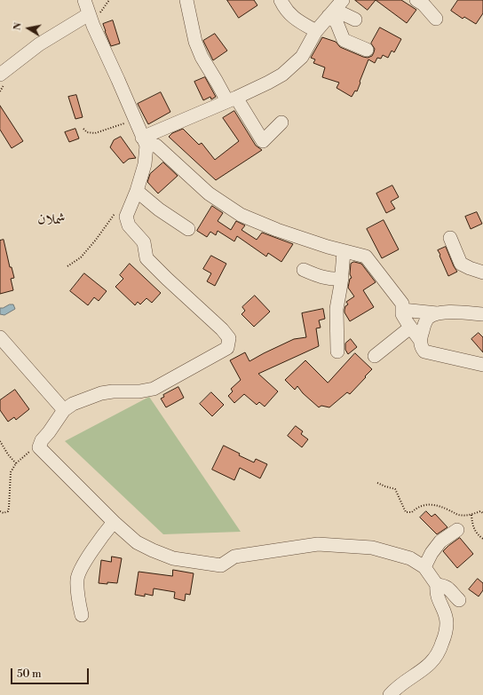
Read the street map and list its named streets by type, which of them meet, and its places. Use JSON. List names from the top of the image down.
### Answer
{
  "districts": ["شملان"],
  "scale_bar": "50 m",
  "north": "left"
}
